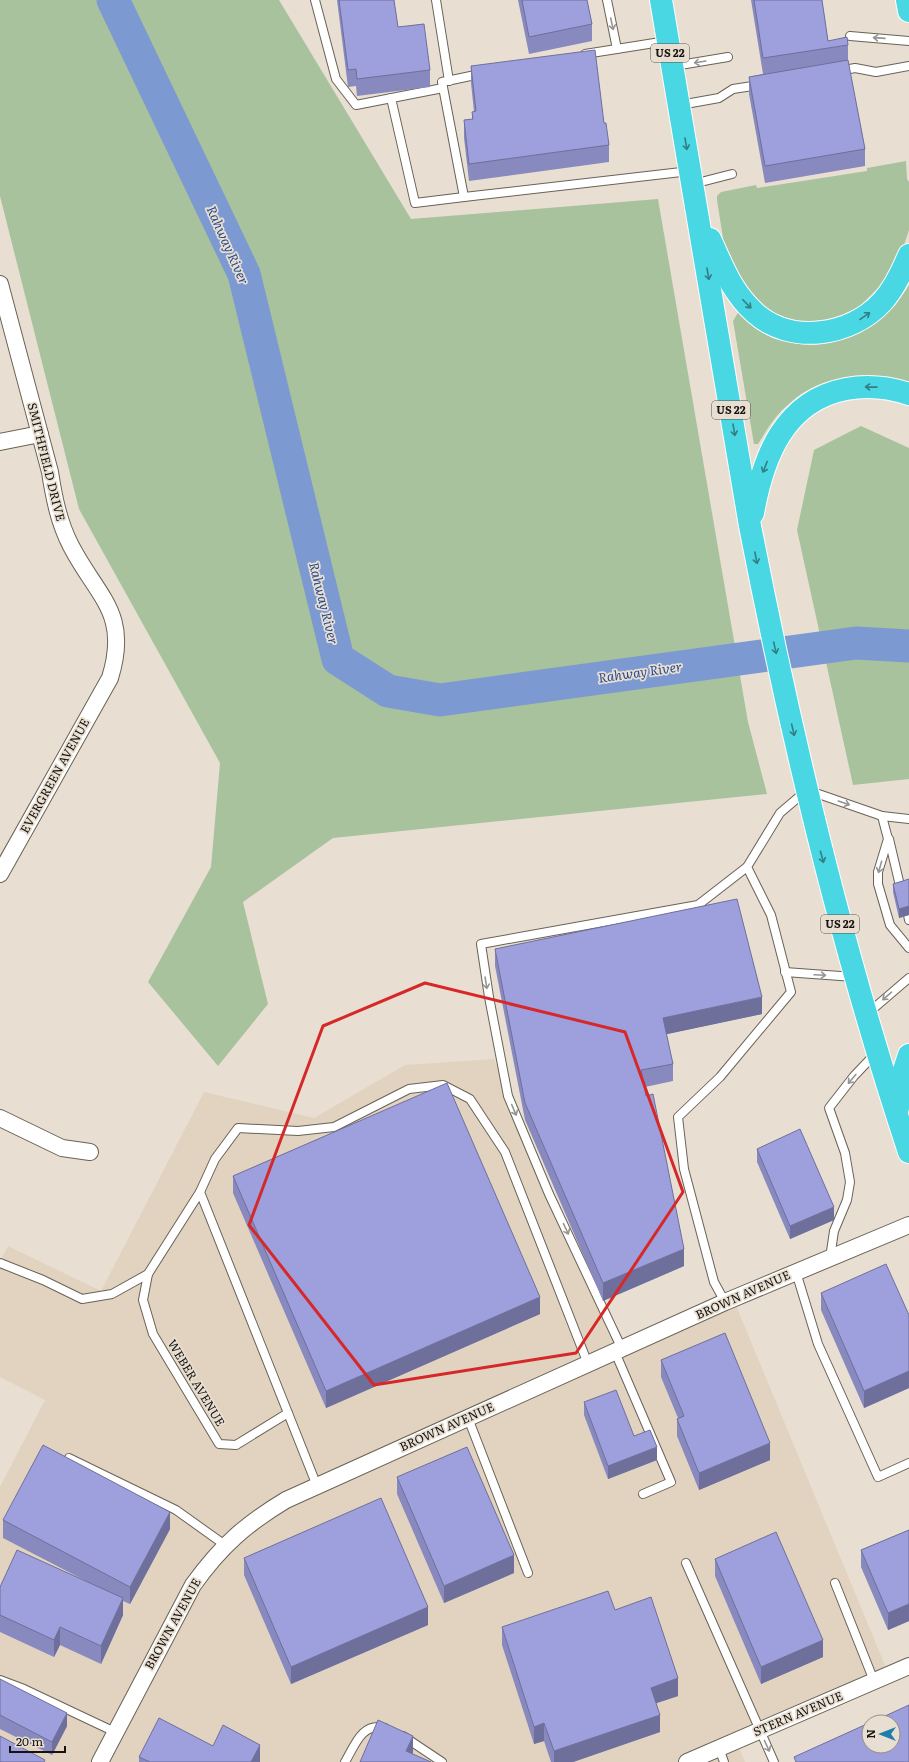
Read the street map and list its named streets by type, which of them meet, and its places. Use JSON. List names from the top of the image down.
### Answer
{
  "streets": {
    "highway": ["US 22"],
    "street": [
      "SMITHFIELD DRIVE",
      "EVERGREEN AVENUE",
      "BROWN AVENUE",
      "STERN AVENUE"
    ],
    "lane": ["WEBER AVENUE"]
  },
  "crossings": [
    ["SMITHFIELD DRIVE", "EVERGREEN AVENUE"]
  ],
  "water": ["Rahway River"],
  "scale_bar": "20 m",
  "north": "left"
}
